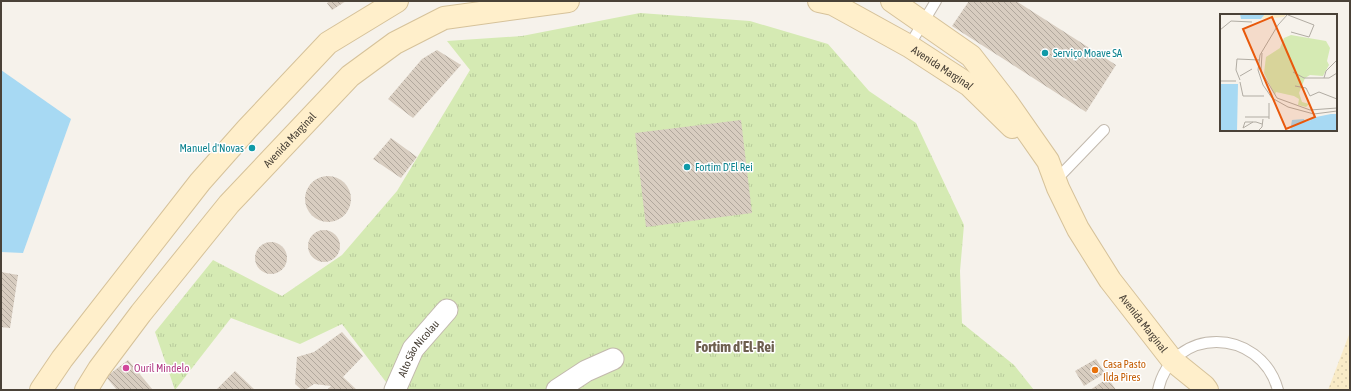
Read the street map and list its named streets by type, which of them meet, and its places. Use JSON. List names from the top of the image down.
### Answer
{
  "streets": {
    "street": ["Avenida Marginal", "Alto São Nicolau"]
  },
  "districts": ["Fortim d'El-Rei"],
  "places": [
    "Serviço Moave SA",
    "Manuel d'Novas",
    "Fortim D'El Rei",
    "Ouril Mindelo",
    "Casa Pasto Ilda Pires"
  ]
}
